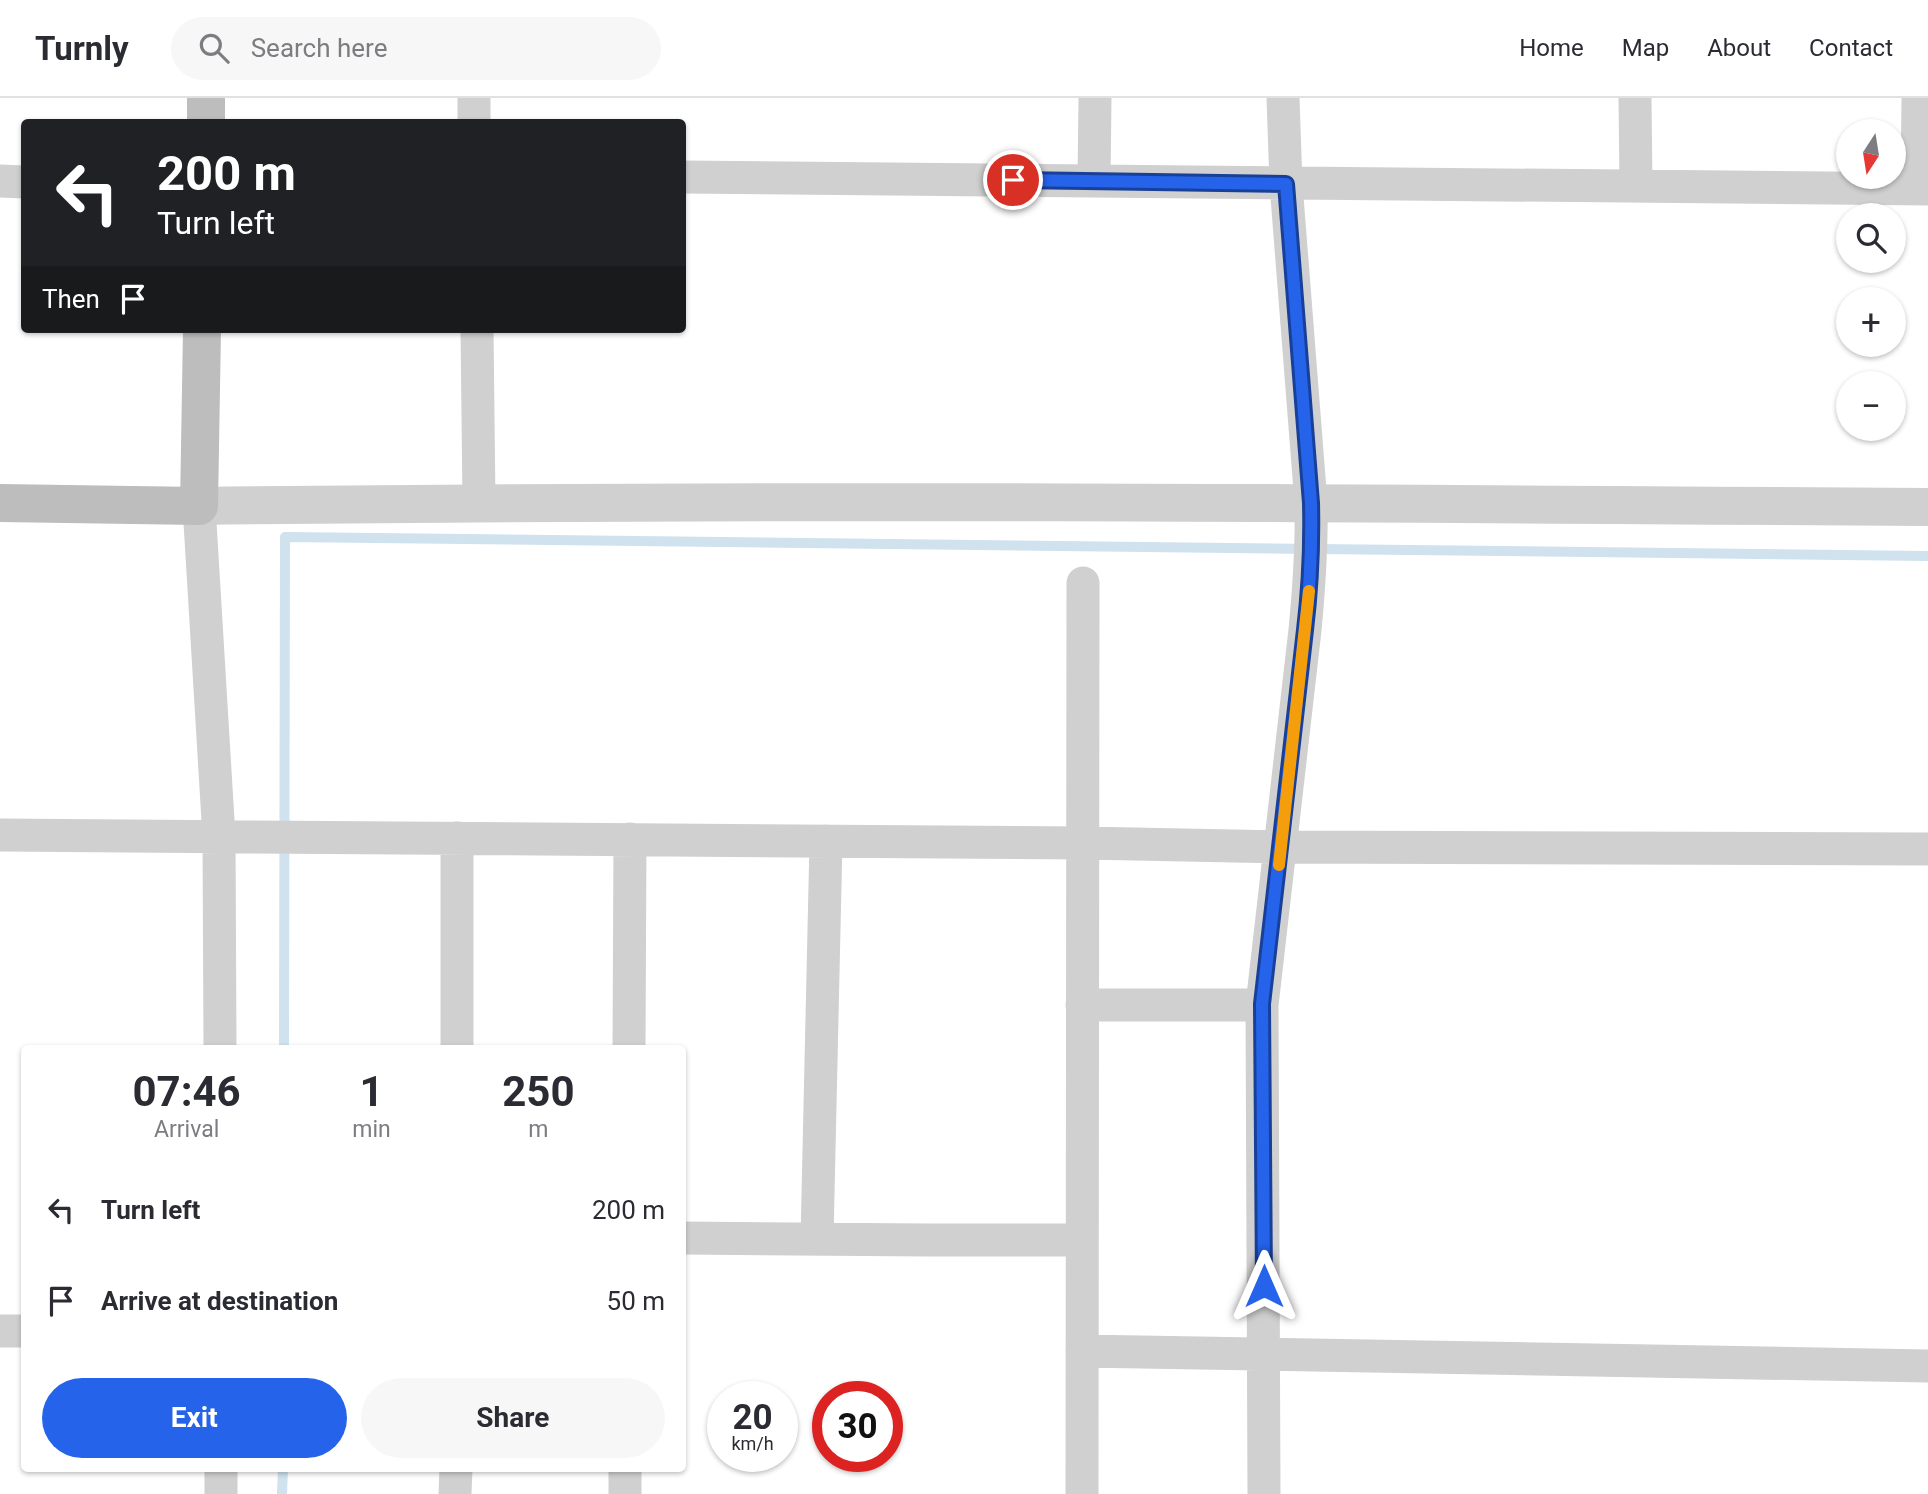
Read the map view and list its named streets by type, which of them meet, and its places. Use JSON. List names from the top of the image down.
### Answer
{
  "north": "bottom",
  "page": {
    "header": "Turnly",
    "search": "Search here",
    "nav": [
      "Home",
      "Map",
      "About",
      "Contact"
    ],
    "map_buttons": ["+", "−"],
    "turn": ["200 m", "Turn left"],
    "then": "Then",
    "eta": [
      "07:46",
      "Arrival",
      "1",
      "min",
      "250",
      "m"
    ],
    "list": [
      {
        "name": "Turn left",
        "value": "200 m"
      },
      {
        "name": "Arrive at destination",
        "value": "50 m"
      }
    ],
    "buttons": ["Exit", "Share"],
    "speed": "20 km/h",
    "limit": "30"
  }
}
